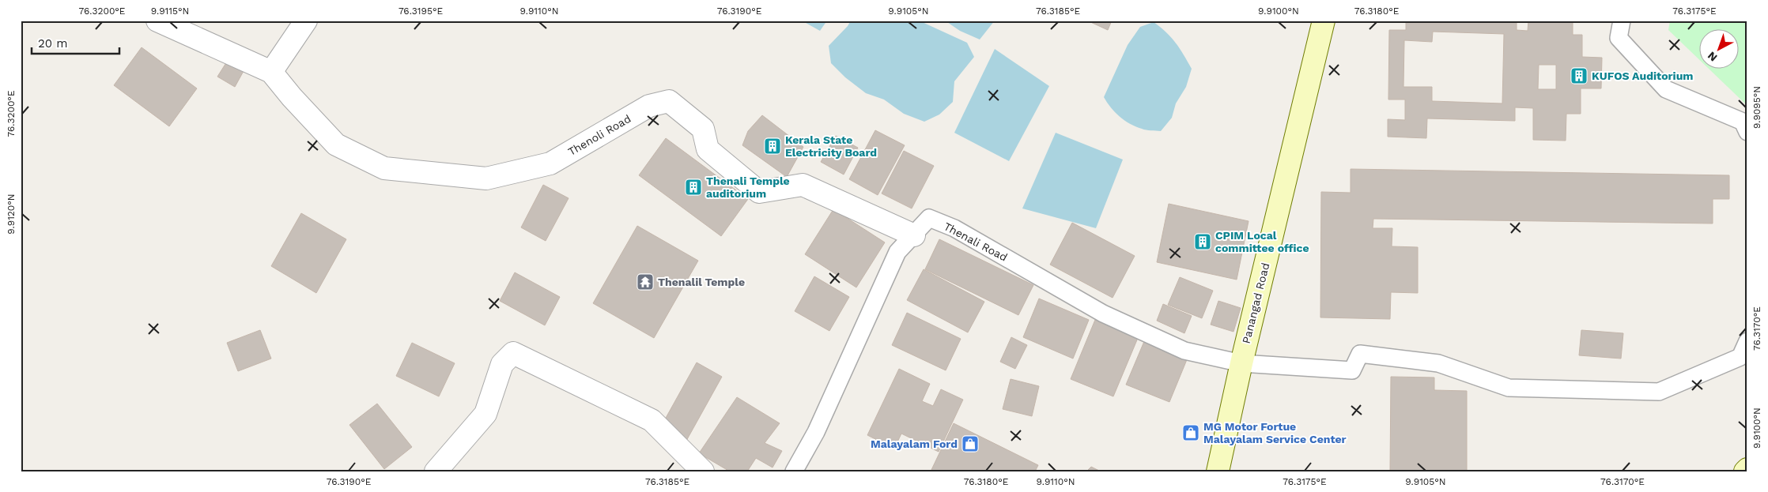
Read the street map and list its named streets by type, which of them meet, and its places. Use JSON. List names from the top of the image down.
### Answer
{
  "streets": {
    "main road": ["Panangad Road"],
    "street": ["Thenoli Road"],
    "lane": ["Thenali Road"]
  },
  "crossings": [
    ["Thenoli Road", "Thenali Road"],
    ["Thenali Road", "Panangad Road"]
  ],
  "places": {
    "building": [
      "KUFOS Auditorium",
      "Kerala State Electricity Board",
      "Thenali Temple auditorium",
      "CPIM Local committee office"
    ],
    "temple": ["Thenalil Temple"],
    "shop": ["MG Motor Fortue Malayalam Service Center", "Malayalam Ford"]
  },
  "scale_bar": "20 m",
  "north": "bottom left",
  "coordinates": [
    "76.3200°E",
    "9.9115°N",
    "76.3195°E",
    "9.9110°N",
    "76.3190°E",
    "9.9105°N",
    "76.3185°E",
    "9.9100°N",
    "76.3180°E",
    "76.3175°E",
    "9.9095°N",
    "9.9120°N",
    "76.3170°E"
  ]
}
